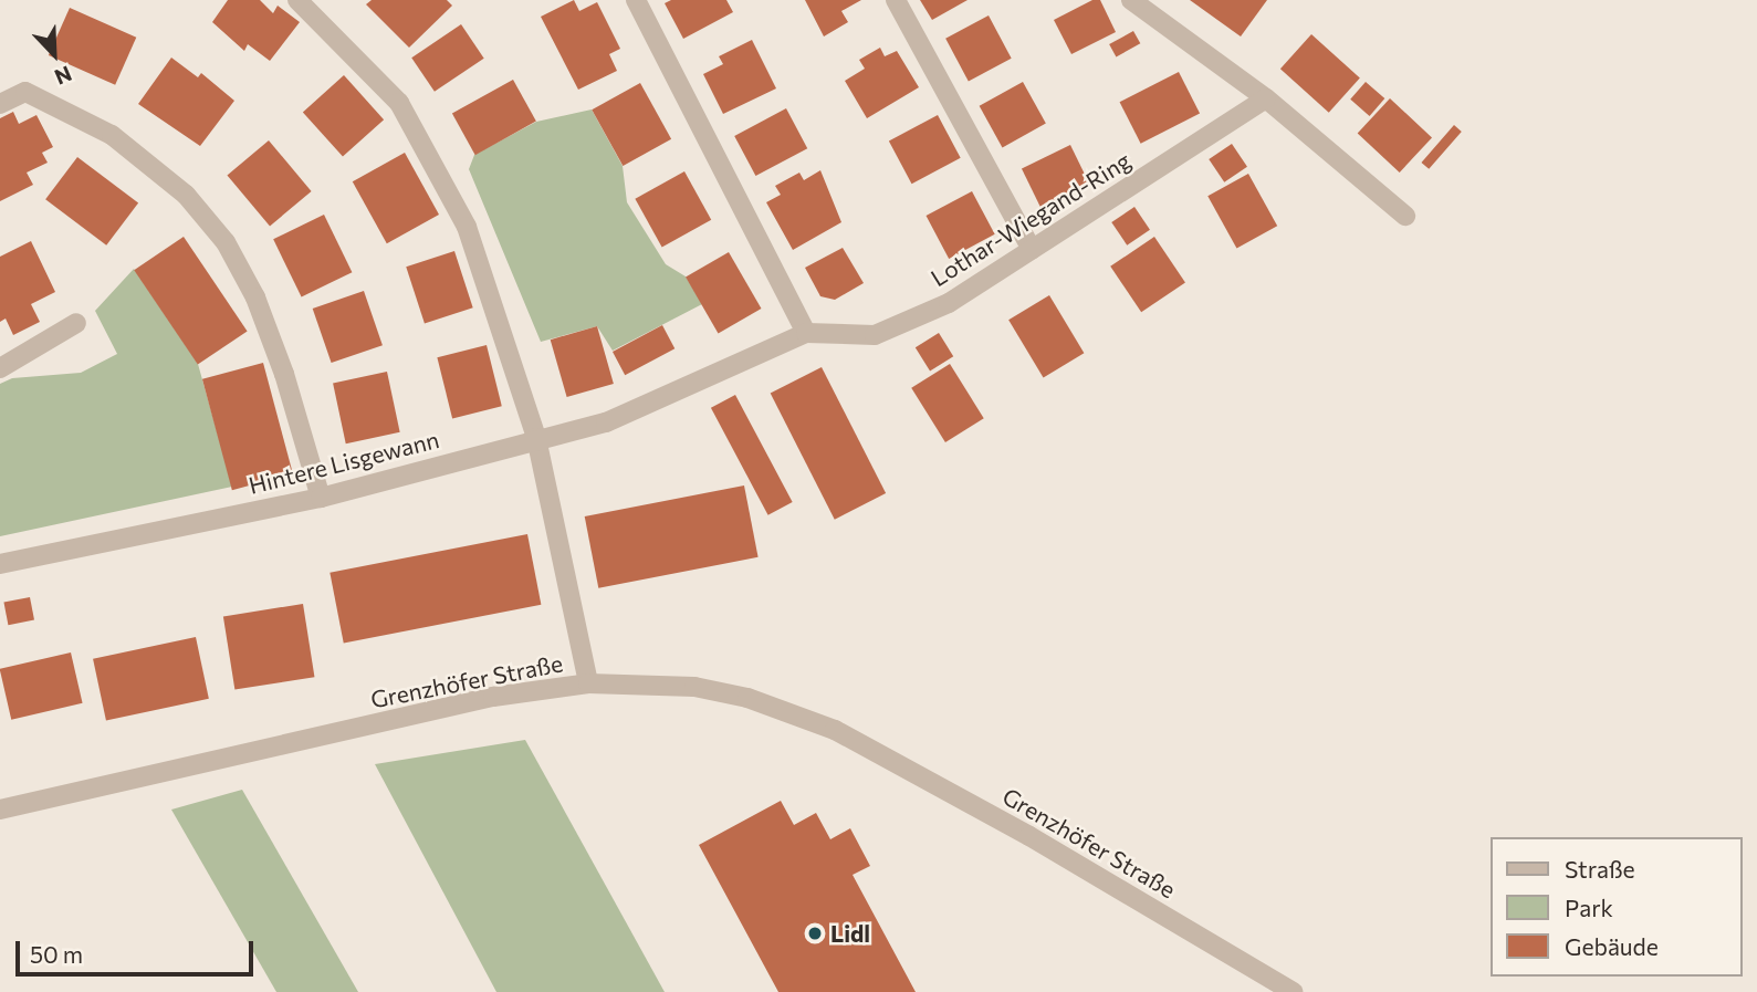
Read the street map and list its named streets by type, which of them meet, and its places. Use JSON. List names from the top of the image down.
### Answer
{
  "streets": {
    "street": ["Lothar-Wiegand-Ring", "Hintere Lisgewann", "Grenzhöfer Straße"]
  },
  "crossings": [
    ["Lothar-Wiegand-Ring", "Hintere Lisgewann"]
  ],
  "places": ["Lidl"],
  "legend": ["Straße", "Park", "Gebäude"],
  "scale_bar": "50 m",
  "north": "bottom right"
}
